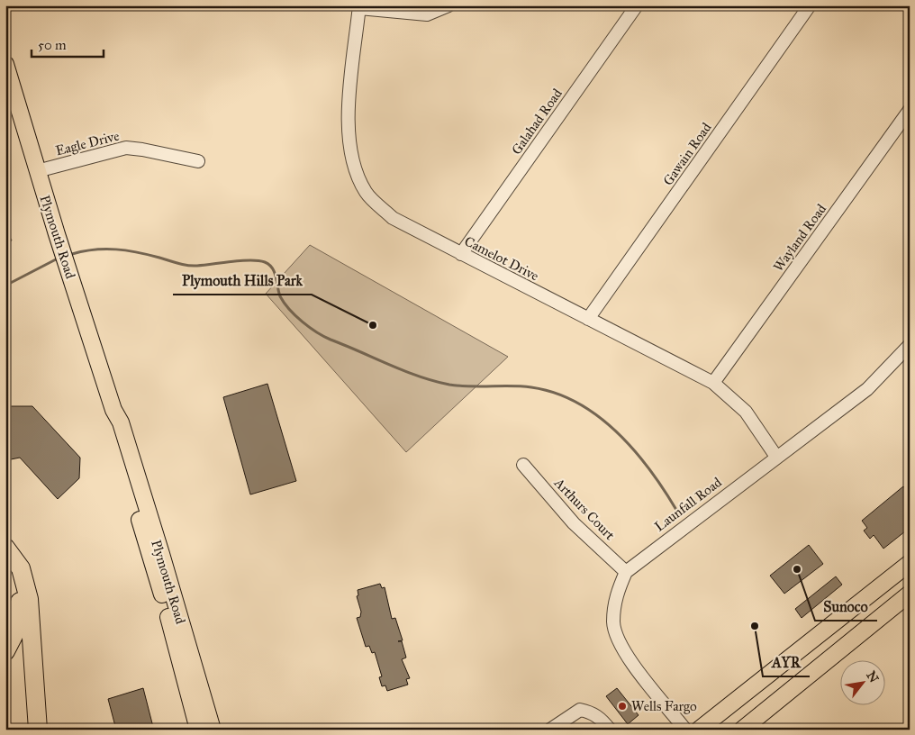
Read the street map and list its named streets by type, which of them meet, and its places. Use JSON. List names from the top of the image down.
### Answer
{
  "streets": {
    "main road": ["Plymouth Road"],
    "street": [
      "Galahad Road",
      "Eagle Drive",
      "Gawain Road",
      "Wayland Road",
      "Camelot Drive",
      "Launfall Road",
      "Arthurs Court"
    ]
  },
  "crossings": [
    ["Galahad Road", "Camelot Drive"],
    ["Eagle Drive", "Plymouth Road"],
    ["Gawain Road", "Camelot Drive"],
    ["Wayland Road", "Camelot Drive"],
    ["Camelot Drive", "Launfall Road"],
    ["Launfall Road", "Arthurs Court"]
  ],
  "places": [
    "Plymouth Hills Park",
    "Sunoco",
    "AYR",
    "Wells Fargo"
  ],
  "scale_bar": "50 m",
  "north": "top right"
}
